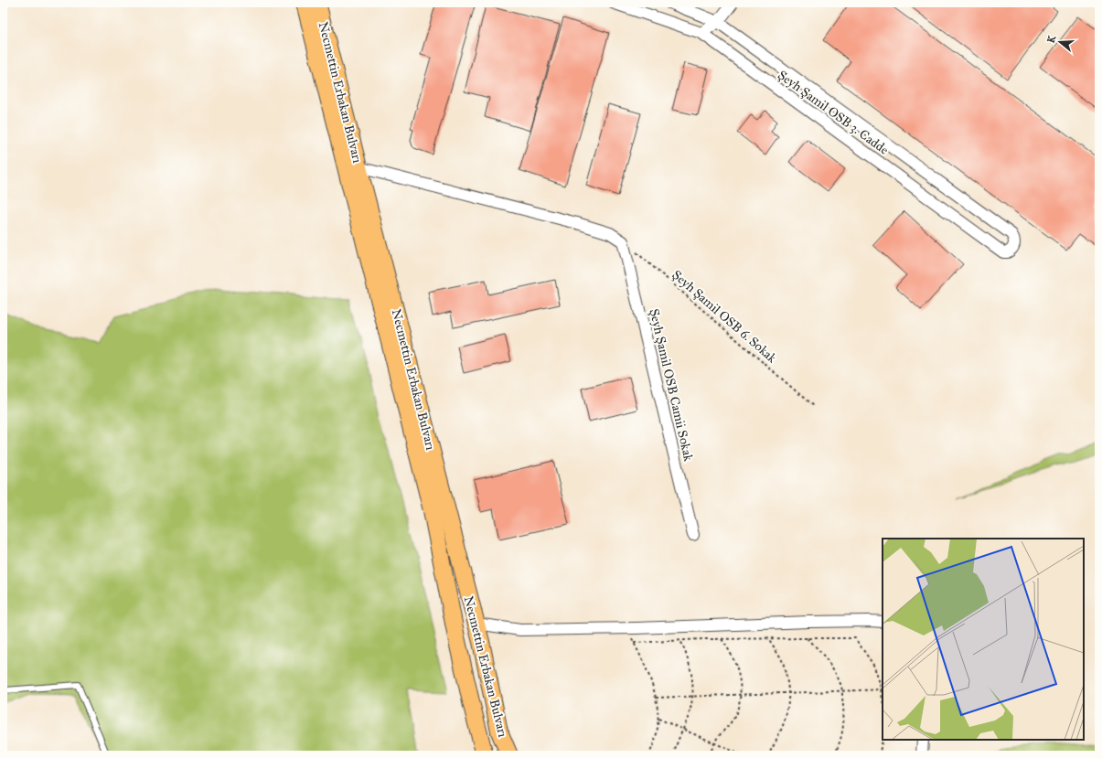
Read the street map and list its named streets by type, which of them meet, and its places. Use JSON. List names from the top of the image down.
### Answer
{
  "streets": {
    "main road": ["Necmettin Erbakan Bulvarı"],
    "street": ["Şeyh Şamil OSB 3. Cadde", "Şeyh Şamil OSB Camii Sokak"],
    "path": ["Şeyh Şamil OSB 6. Sokak"]
  },
  "crossings": [
    ["Şeyh Şamil OSB 6. Sokak", "Şeyh Şamil OSB Camii Sokak"]
  ],
  "north": "left"
}
